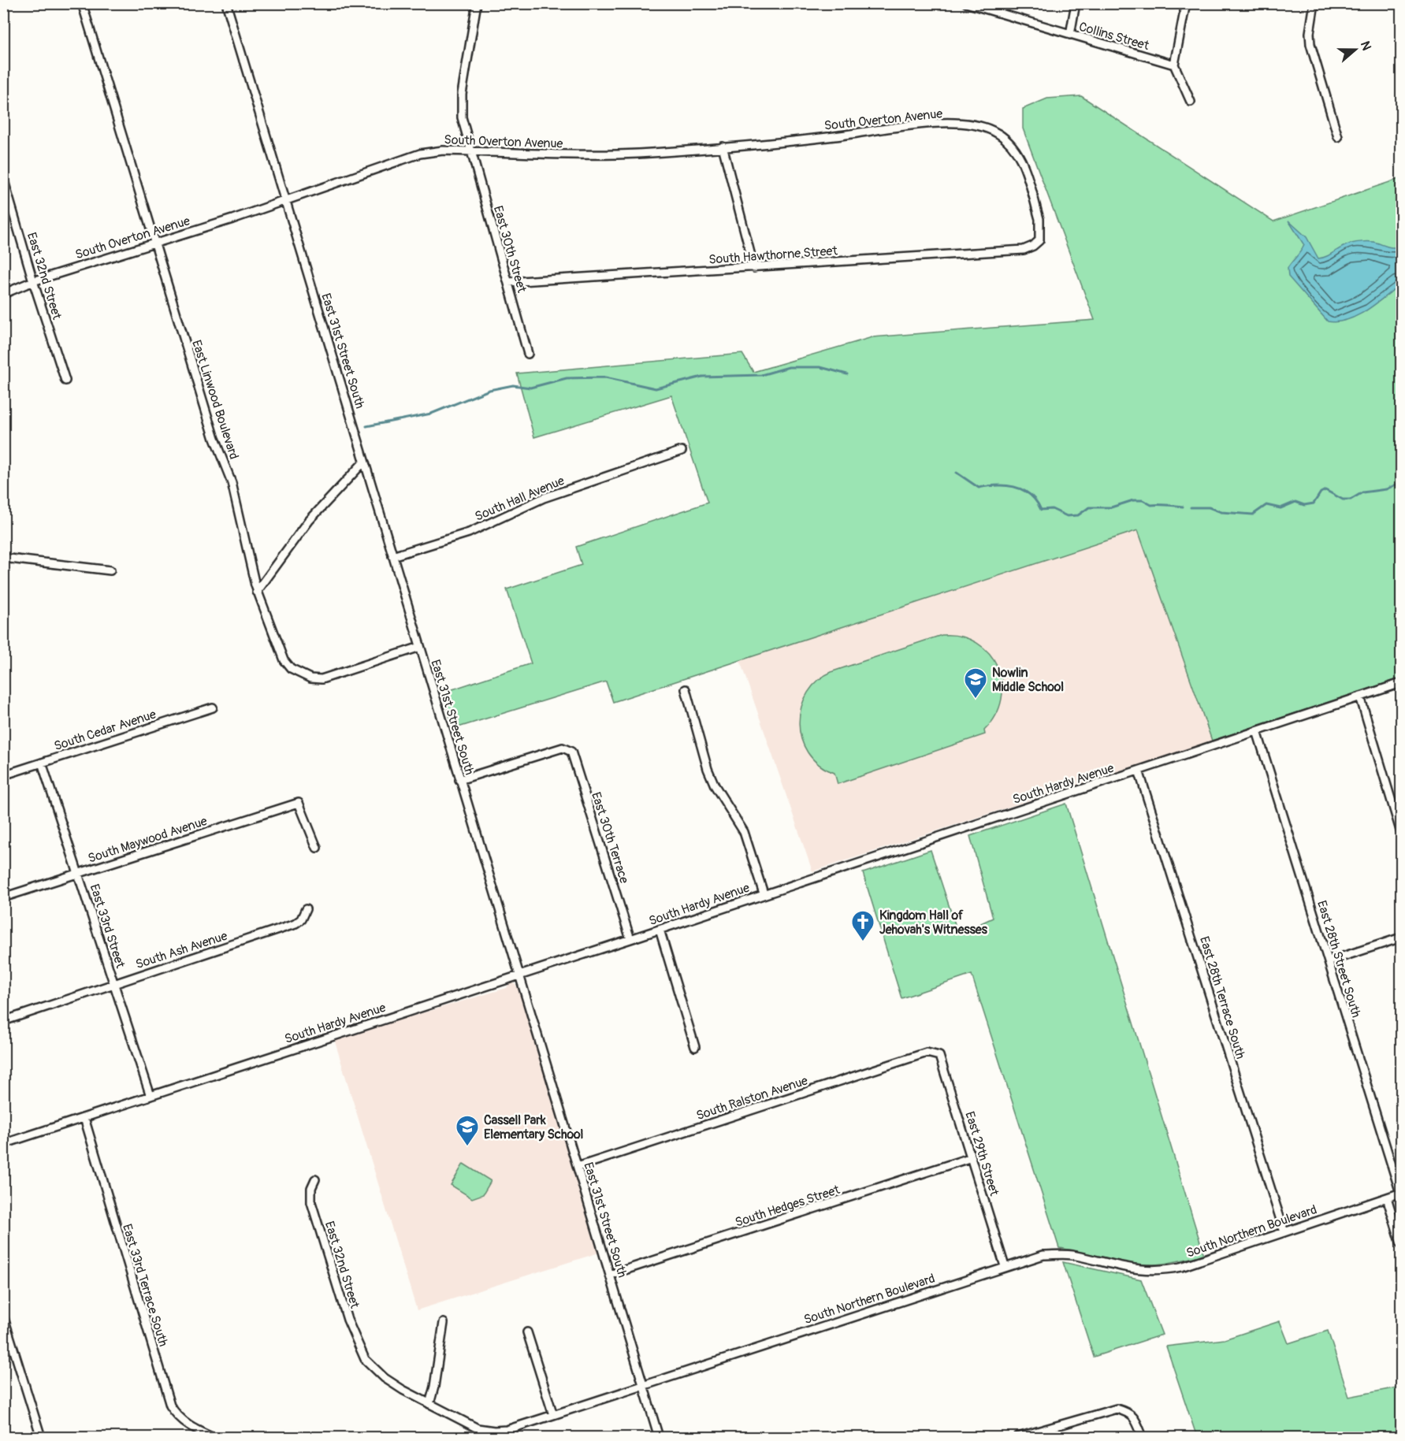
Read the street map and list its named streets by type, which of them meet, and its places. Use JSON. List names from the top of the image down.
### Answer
{
  "streets": {
    "street": [
      "Collins Street",
      "South Overton Avenue",
      "East 30th Street",
      "South Hawthorne Street",
      "East 32nd Street",
      "East 31st Street South",
      "East Linwood Boulevard",
      "South Hall Avenue",
      "South Cedar Avenue",
      "South Hardy Avenue",
      "East 30th Terrace",
      "South Maywood Avenue",
      "East 33rd Street",
      "South Ash Avenue",
      "East 28th Street South",
      "East 28th Terrace South",
      "South Ralston Avenue",
      "East 29th Street",
      "South Hedges Street",
      "South Northern Boulevard",
      "East 33rd Terrace South"
    ]
  },
  "crossings": [
    ["South Overton Avenue", "East 30th Street"],
    ["South Overton Avenue", "South Hawthorne Street"],
    ["South Overton Avenue", "East 32nd Street"],
    ["South Overton Avenue", "East 31st Street South"],
    ["South Overton Avenue", "East Linwood Boulevard"],
    ["East 30th Street", "South Hawthorne Street"],
    ["East 32nd Street", "South Northern Boulevard"],
    ["East 31st Street South", "East Linwood Boulevard"],
    ["East 31st Street South", "South Hall Avenue"],
    ["East 31st Street South", "South Hardy Avenue"],
    ["East 31st Street South", "East 30th Terrace"],
    ["East 31st Street South", "South Ralston Avenue"],
    ["East 31st Street South", "South Hedges Street"],
    ["East 31st Street South", "South Northern Boulevard"],
    ["South Cedar Avenue", "East 33rd Street"],
    ["South Hardy Avenue", "East 30th Terrace"],
    ["South Hardy Avenue", "East 33rd Street"],
    ["South Hardy Avenue", "East 28th Street South"],
    ["South Hardy Avenue", "East 28th Terrace South"],
    ["South Hardy Avenue", "East 33rd Terrace South"],
    ["South Maywood Avenue", "East 33rd Street"],
    ["East 33rd Street", "South Ash Avenue"],
    ["East 28th Street South", "South Northern Boulevard"],
    ["East 28th Terrace South", "South Northern Boulevard"],
    ["South Ralston Avenue", "East 29th Street"],
    ["East 29th Street", "South Hedges Street"],
    ["East 29th Street", "South Northern Boulevard"]
  ],
  "places": {
    "school or university": ["Nowlin Middle School", "Cassell Park Elementary School"],
    "church": ["Kingdom Hall of Jehovah's Witnesses"]
  },
  "north": "right"
}
